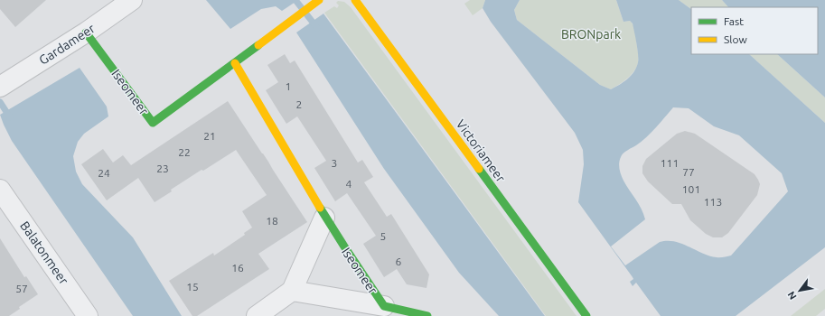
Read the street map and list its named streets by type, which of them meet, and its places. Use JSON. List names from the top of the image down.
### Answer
{
  "streets": {
    "street": [
      "Gardameer",
      "Iseomeer",
      "Victoriameer",
      "Balatonmeer"
    ]
  },
  "crossings": [
    ["Gardameer", "Iseomeer"]
  ],
  "parks": ["BRONpark"],
  "house_numbers": [
    "1",
    "2",
    "21",
    "22",
    "3",
    "111",
    "23",
    "77",
    "24",
    "4",
    "101",
    "113",
    "18",
    "5",
    "6",
    "16",
    "15",
    "57"
  ],
  "legend": ["Fast", "Slow"],
  "north": "bottom left"
}
